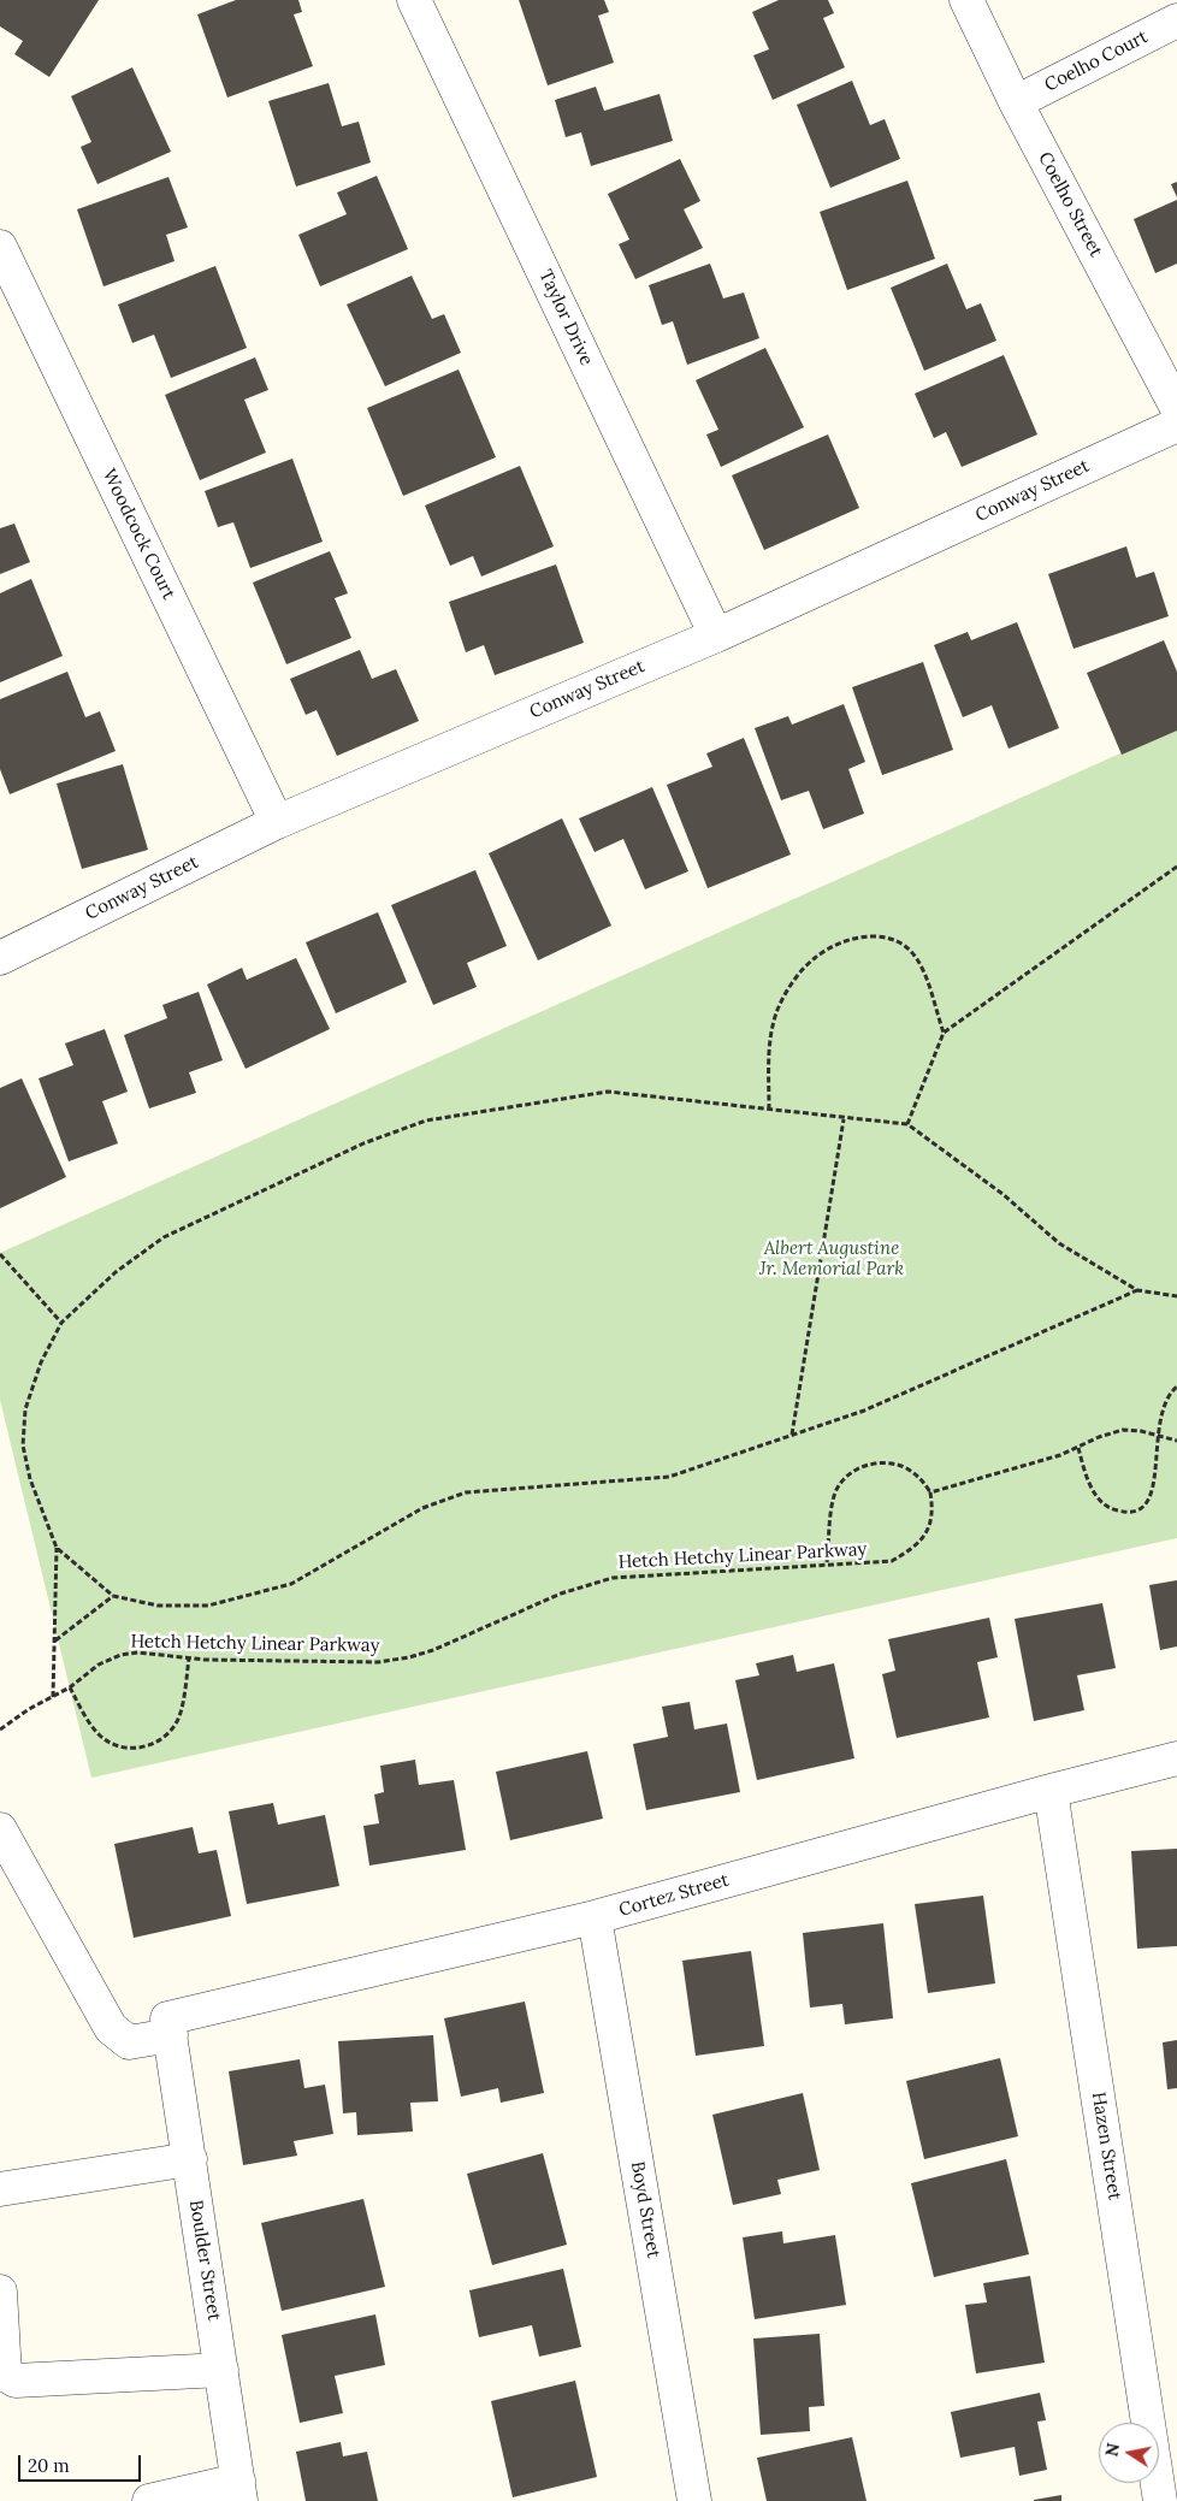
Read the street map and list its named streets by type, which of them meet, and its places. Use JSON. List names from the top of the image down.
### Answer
{
  "streets": {
    "street": [
      "Coelho Court",
      "Coelho Street",
      "Taylor Drive",
      "Conway Street",
      "Woodcock Court",
      "Cortez Street",
      "Hazen Street",
      "Boyd Street",
      "Boulder Street"
    ],
    "path": ["Hetch Hetchy Linear Parkway"]
  },
  "crossings": [
    ["Coelho Court", "Coelho Street"],
    ["Taylor Drive", "Conway Street"],
    ["Conway Street", "Woodcock Court"],
    ["Cortez Street", "Hazen Street"],
    ["Cortez Street", "Boyd Street"],
    ["Cortez Street", "Boulder Street"]
  ],
  "parks": ["Albert Augustine Jr. Memorial Park"],
  "scale_bar": "20 m",
  "north": "left"
}
